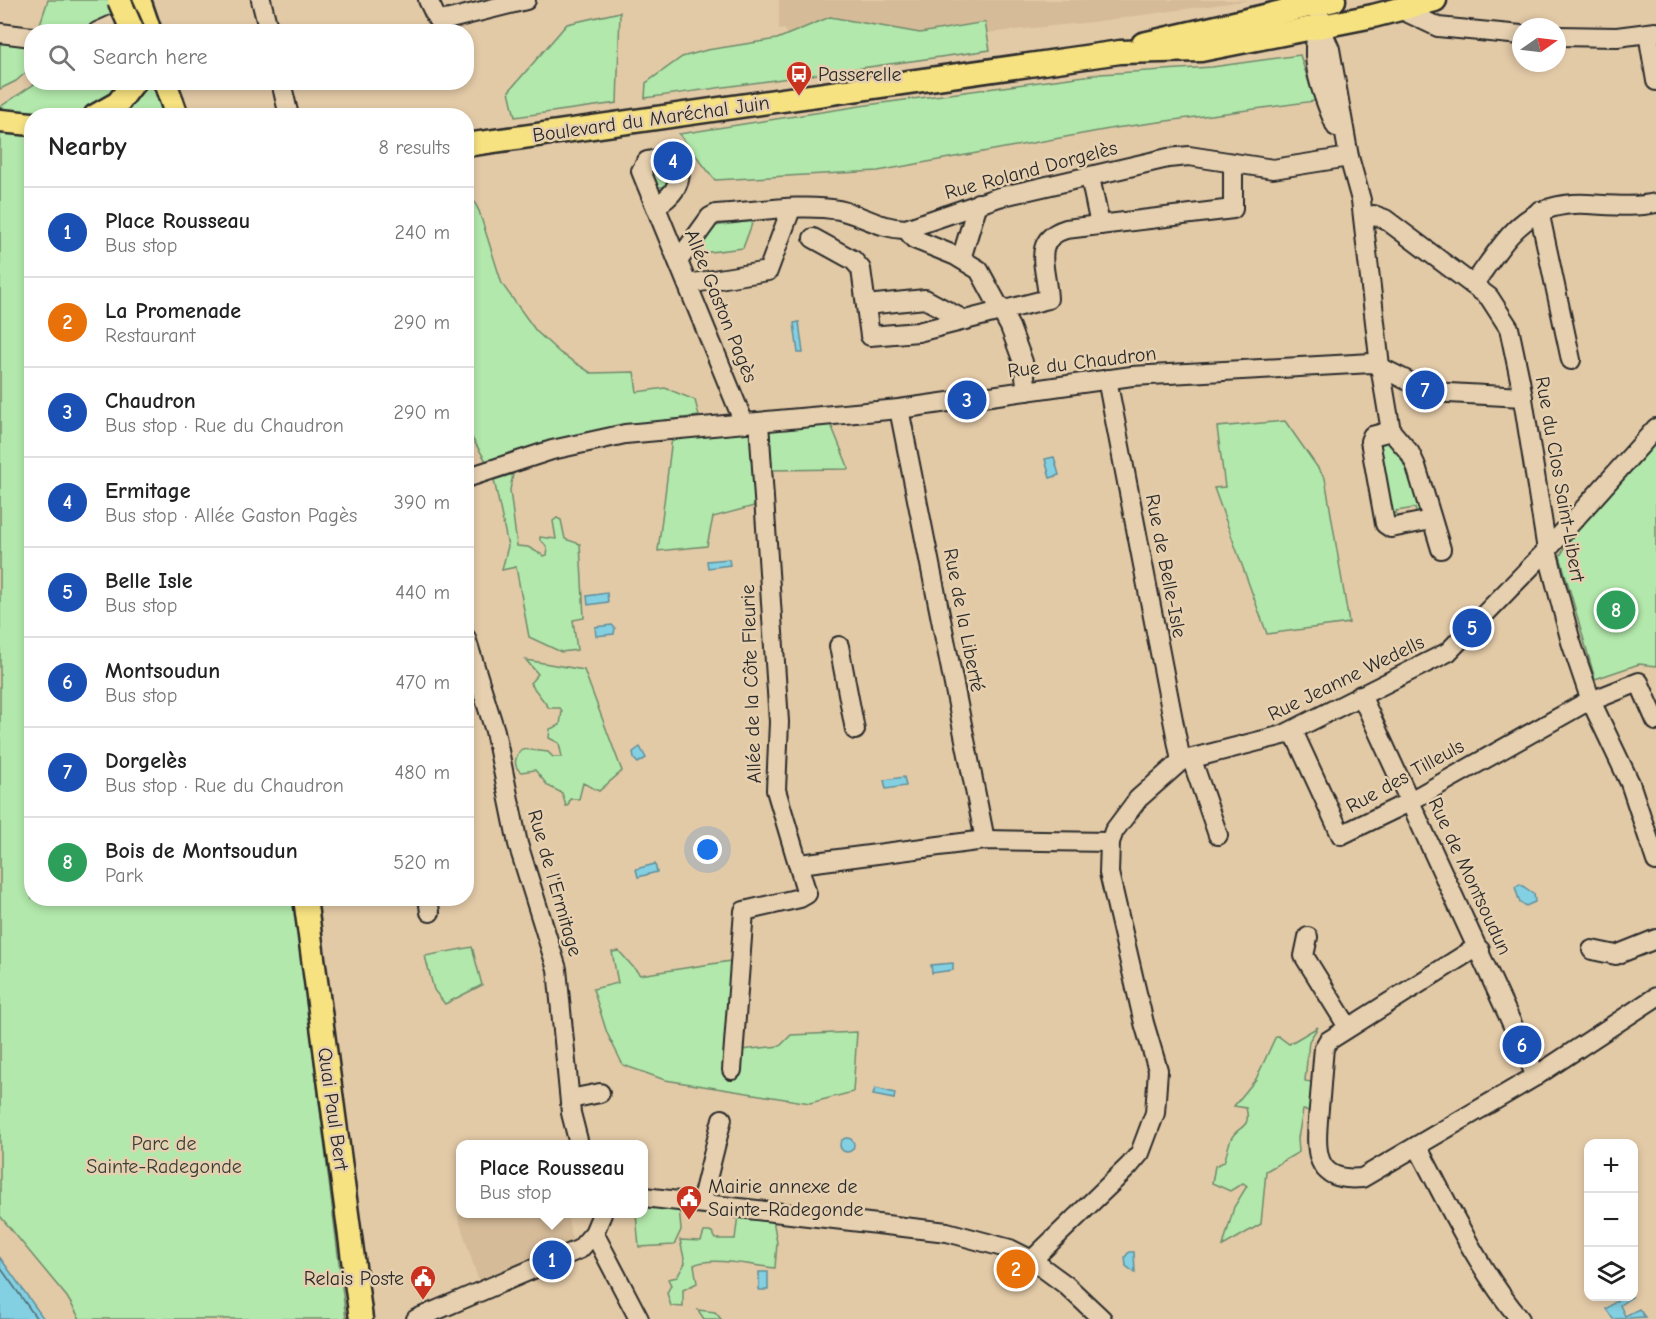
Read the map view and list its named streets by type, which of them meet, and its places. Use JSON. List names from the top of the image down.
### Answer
{
  "streets": {
    "main road": ["Boulevard du Maréchal Juin", "Quai Paul Bert"],
    "street": [
      "Rue Roland Dorgelès",
      "Allée Gaston Pagès",
      "Rue du Chaudron",
      "Rue du Clos Saint-Libert",
      "Rue de Belle-Isle",
      "Rue de la Liberté",
      "Rue Jeanne Wedells",
      "Allée de la Côte Fleurie",
      "Rue des Tilleuls",
      "Rue de Montsoudun",
      "Rue de l'Ermitage"
    ]
  },
  "crossings": [
    ["Allée Gaston Pagès", "Rue du Chaudron"],
    ["Allée Gaston Pagès", "Allée de la Côte Fleurie"],
    ["Rue du Chaudron", "Rue du Clos Saint-Libert"],
    ["Rue du Chaudron", "Rue de Belle-Isle"],
    ["Rue du Chaudron", "Rue de la Liberté"],
    ["Rue du Chaudron", "Allée de la Côte Fleurie"],
    ["Rue du Clos Saint-Libert", "Rue Jeanne Wedells"],
    ["Rue du Clos Saint-Libert", "Rue des Tilleuls"],
    ["Rue de Belle-Isle", "Rue Jeanne Wedells"],
    ["Rue Jeanne Wedells", "Rue des Tilleuls"],
    ["Rue Jeanne Wedells", "Rue de Montsoudun"],
    ["Rue des Tilleuls", "Rue de Montsoudun"]
  ],
  "parks": ["Parc de Sainte-Radegonde"],
  "places": {
    "bus stop": ["Passerelle"],
    "public building": ["Mairie annexe de Sainte-Radegonde", "Relais Poste"]
  },
  "north": "right",
  "page": {
    "search": "Search here",
    "heading": ["Nearby", "8 results"],
    "pins": [
      "4",
      "7",
      "3",
      "8",
      "5",
      "6",
      "1",
      "2"
    ],
    "list": [
      {
        "mark": "1",
        "name": "Place Rousseau",
        "note": "Bus stop",
        "value": "240 m"
      },
      {
        "mark": "2",
        "name": "La Promenade",
        "note": "Restaurant",
        "value": "290 m"
      },
      {
        "mark": "3",
        "name": "Chaudron",
        "note": "Bus stop · Rue du Chaudron",
        "value": "290 m"
      },
      {
        "mark": "4",
        "name": "Ermitage",
        "note": "Bus stop · Allée Gaston Pagès",
        "value": "390 m"
      },
      {
        "mark": "5",
        "name": "Belle Isle",
        "note": "Bus stop",
        "value": "440 m"
      },
      {
        "mark": "6",
        "name": "Montsoudun",
        "note": "Bus stop",
        "value": "470 m"
      },
      {
        "mark": "7",
        "name": "Dorgelès",
        "note": "Bus stop · Rue du Chaudron",
        "value": "480 m"
      },
      {
        "mark": "8",
        "name": "Bois de Montsoudun",
        "note": "Park",
        "value": "520 m"
      }
    ],
    "map_buttons": ["+", "−"],
    "popup": ["Place Rousseau", "Bus stop"]
  }
}
